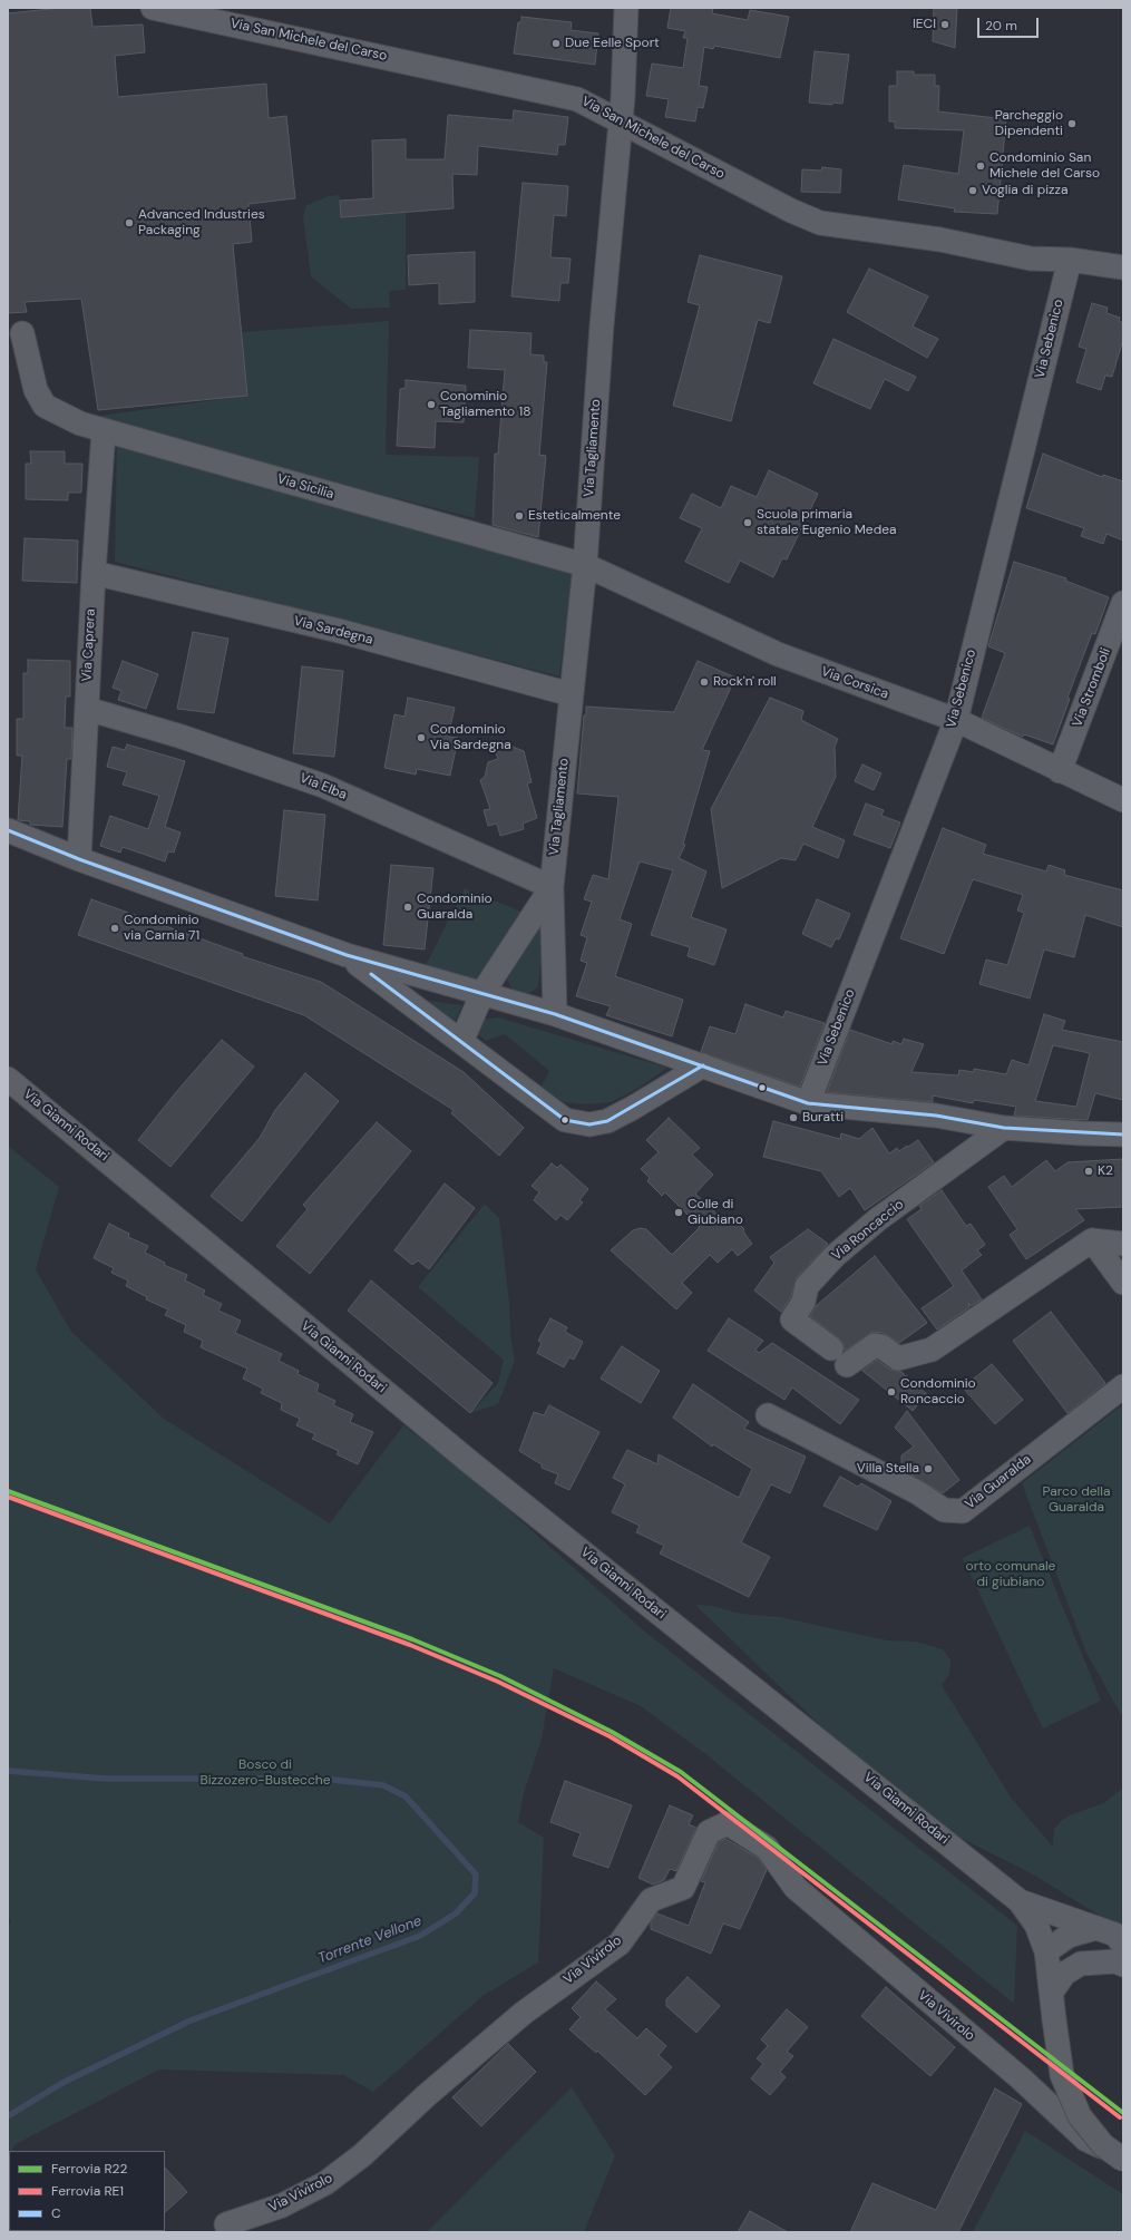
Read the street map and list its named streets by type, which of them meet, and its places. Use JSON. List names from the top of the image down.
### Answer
{
  "streets": {
    "street": [
      "Via San Michele del Carso",
      "Via Sebenico",
      "Via Tagliamento",
      "Via Sicilia",
      "Via Sardegna",
      "Via Caprera",
      "Via Corsica",
      "Via Stromboli",
      "Via Elba",
      "Via Gianni Rodari",
      "Via Roncaccio",
      "Via Guaralda",
      "Via Vivirolo"
    ]
  },
  "crossings": [
    ["Via San Michele del Carso", "Via Sebenico"],
    ["Via San Michele del Carso", "Via Tagliamento"],
    ["Via Sebenico", "Via Corsica"],
    ["Via Tagliamento", "Via Sicilia"],
    ["Via Tagliamento", "Via Sardegna"],
    ["Via Tagliamento", "Via Corsica"],
    ["Via Tagliamento", "Via Elba"],
    ["Via Sicilia", "Via Caprera"],
    ["Via Sicilia", "Via Corsica"],
    ["Via Sardegna", "Via Caprera"],
    ["Via Caprera", "Via Elba"],
    ["Via Corsica", "Via Stromboli"],
    ["Via Gianni Rodari", "Via Vivirolo"]
  ],
  "water": ["Torrente Vellone"],
  "parks": ["Parco della Guaralda", "orto comunale di giubiano", "Bosco di Bizzozero-Bustecche"],
  "places": [
    "IECI",
    "Due Eelle Sport",
    "Parcheggio Dipendenti",
    "Condominio San Michele del Carso",
    "Voglia di pizza",
    "Advanced Industries Packaging",
    "Conominio Tagliamento 18",
    "Esteticalmente",
    "Scuola primaria statale Eugenio Medea",
    "Rock'n' roll",
    "Condominio Via Sardegna",
    "Condominio Guaralda",
    "Condominio via Carnia 71",
    "Buratti",
    "K2",
    "Colle di Giubiano",
    "Condominio Roncaccio",
    "Villa Stella"
  ],
  "lines": ["transit line C", "rail line R22", "rail line RE1"],
  "legend": ["Ferrovia R22", "Ferrovia RE1", "C"],
  "scale_bar": "20 m"
}
